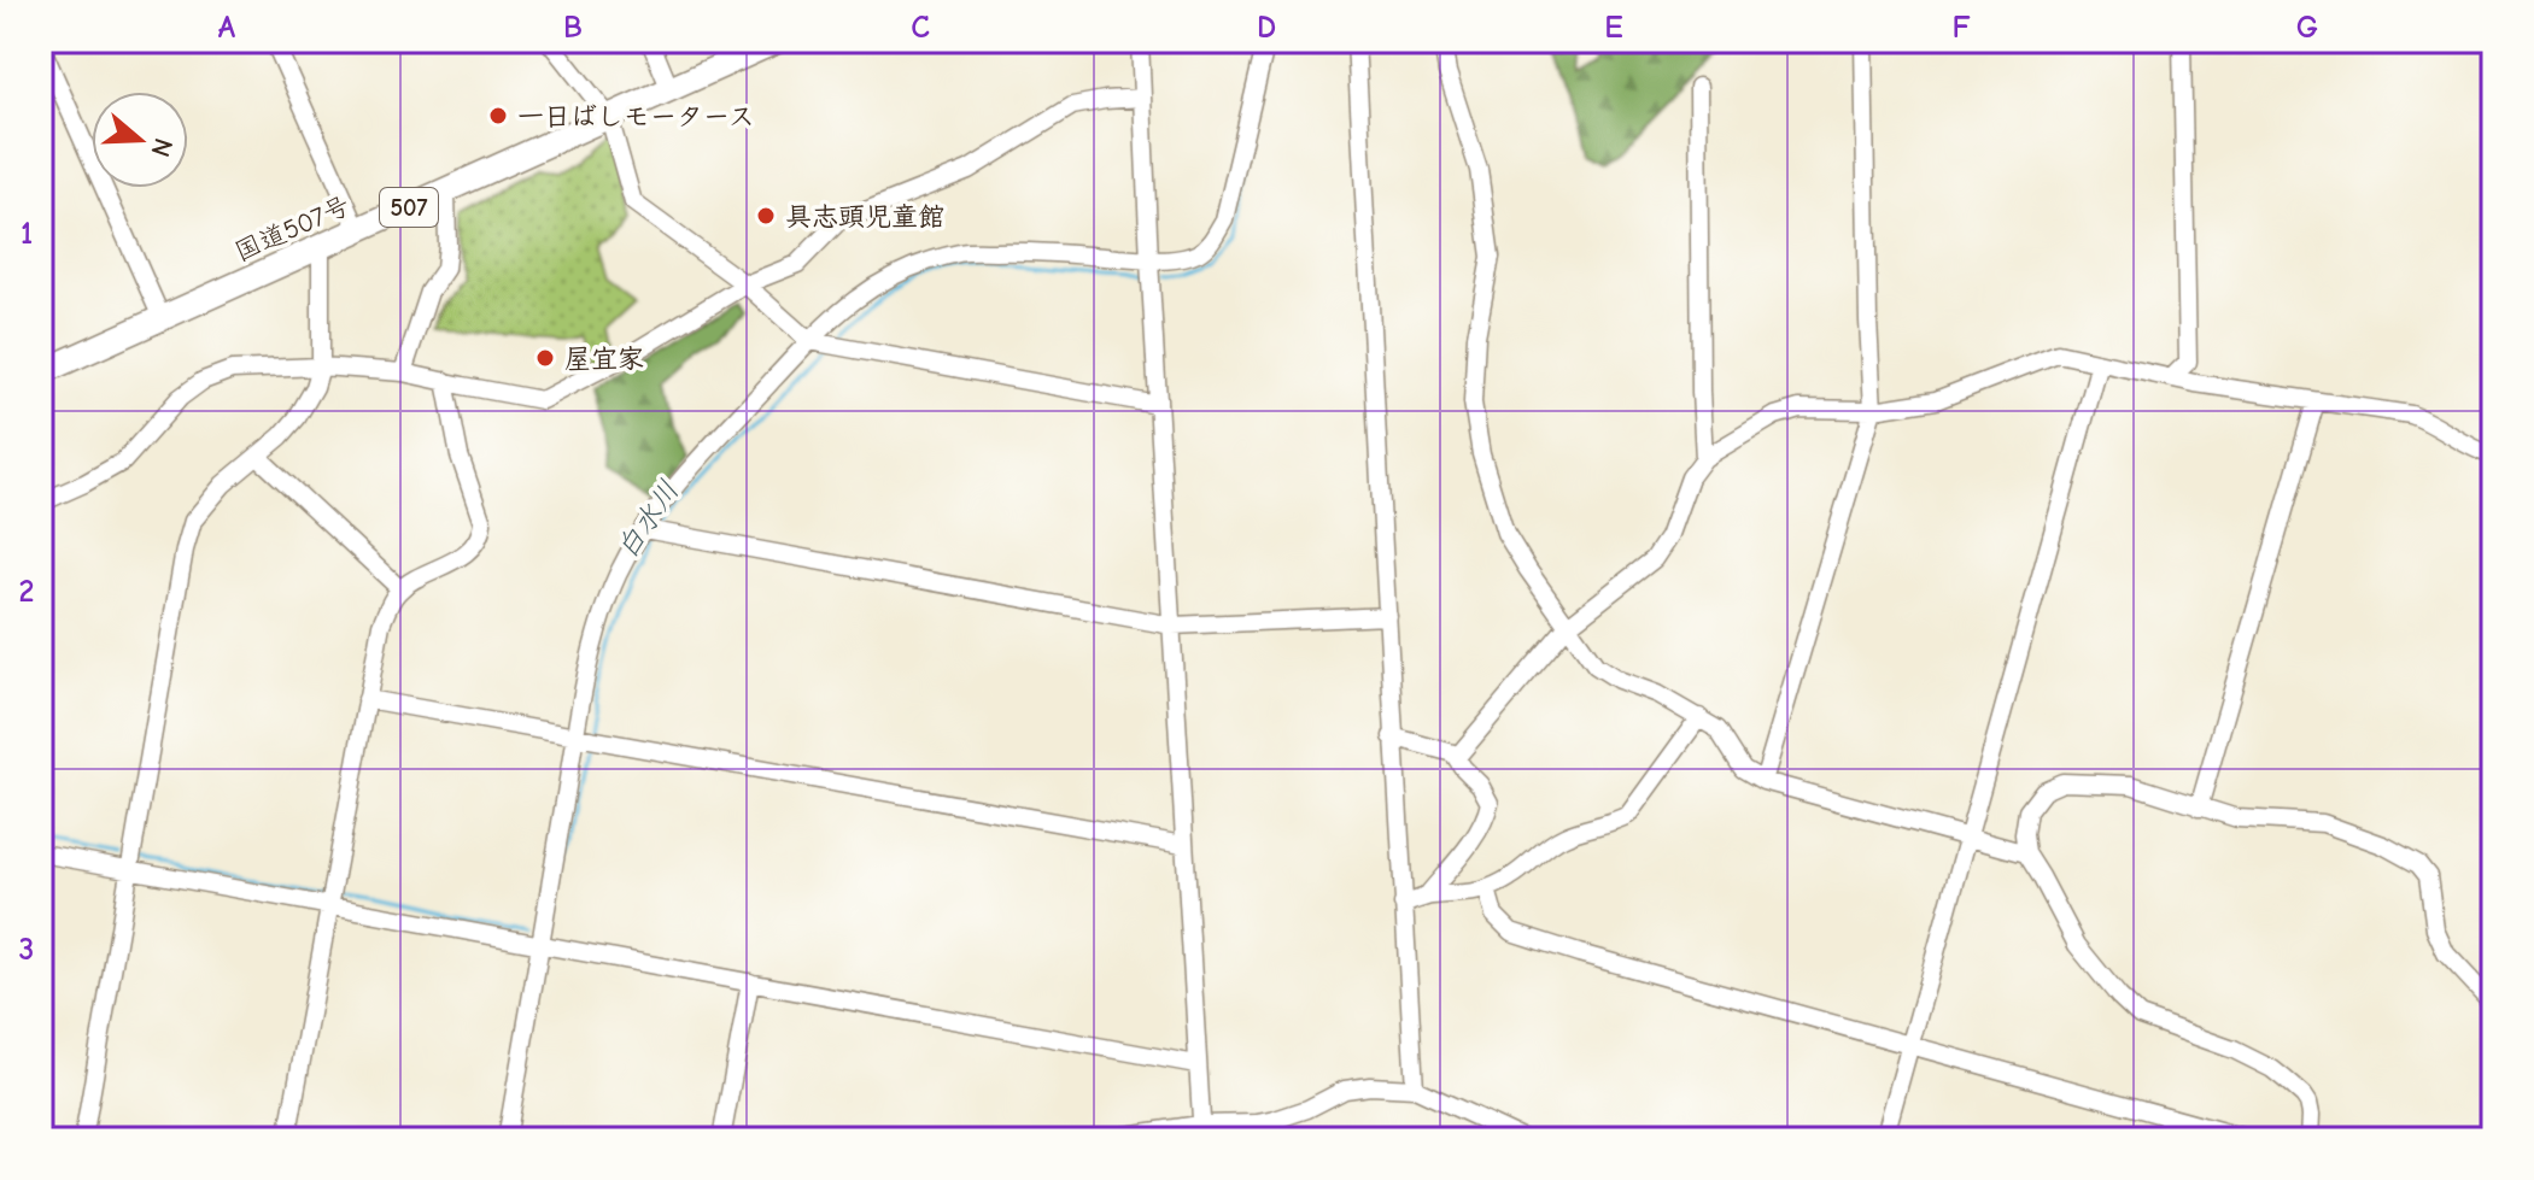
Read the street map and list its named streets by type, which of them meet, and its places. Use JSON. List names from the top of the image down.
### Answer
{
  "streets": {
    "highway": ["507", "国道507号"]
  },
  "water": ["白水川"],
  "places": ["一日ばしモータース", "具志頭児童館", "屋宜家"],
  "north": "right",
  "grid": {
    "columns": [
      "A",
      "B",
      "C",
      "D",
      "E",
      "F",
      "G"
    ],
    "rows": ["1", "2", "3"]
  }
}
